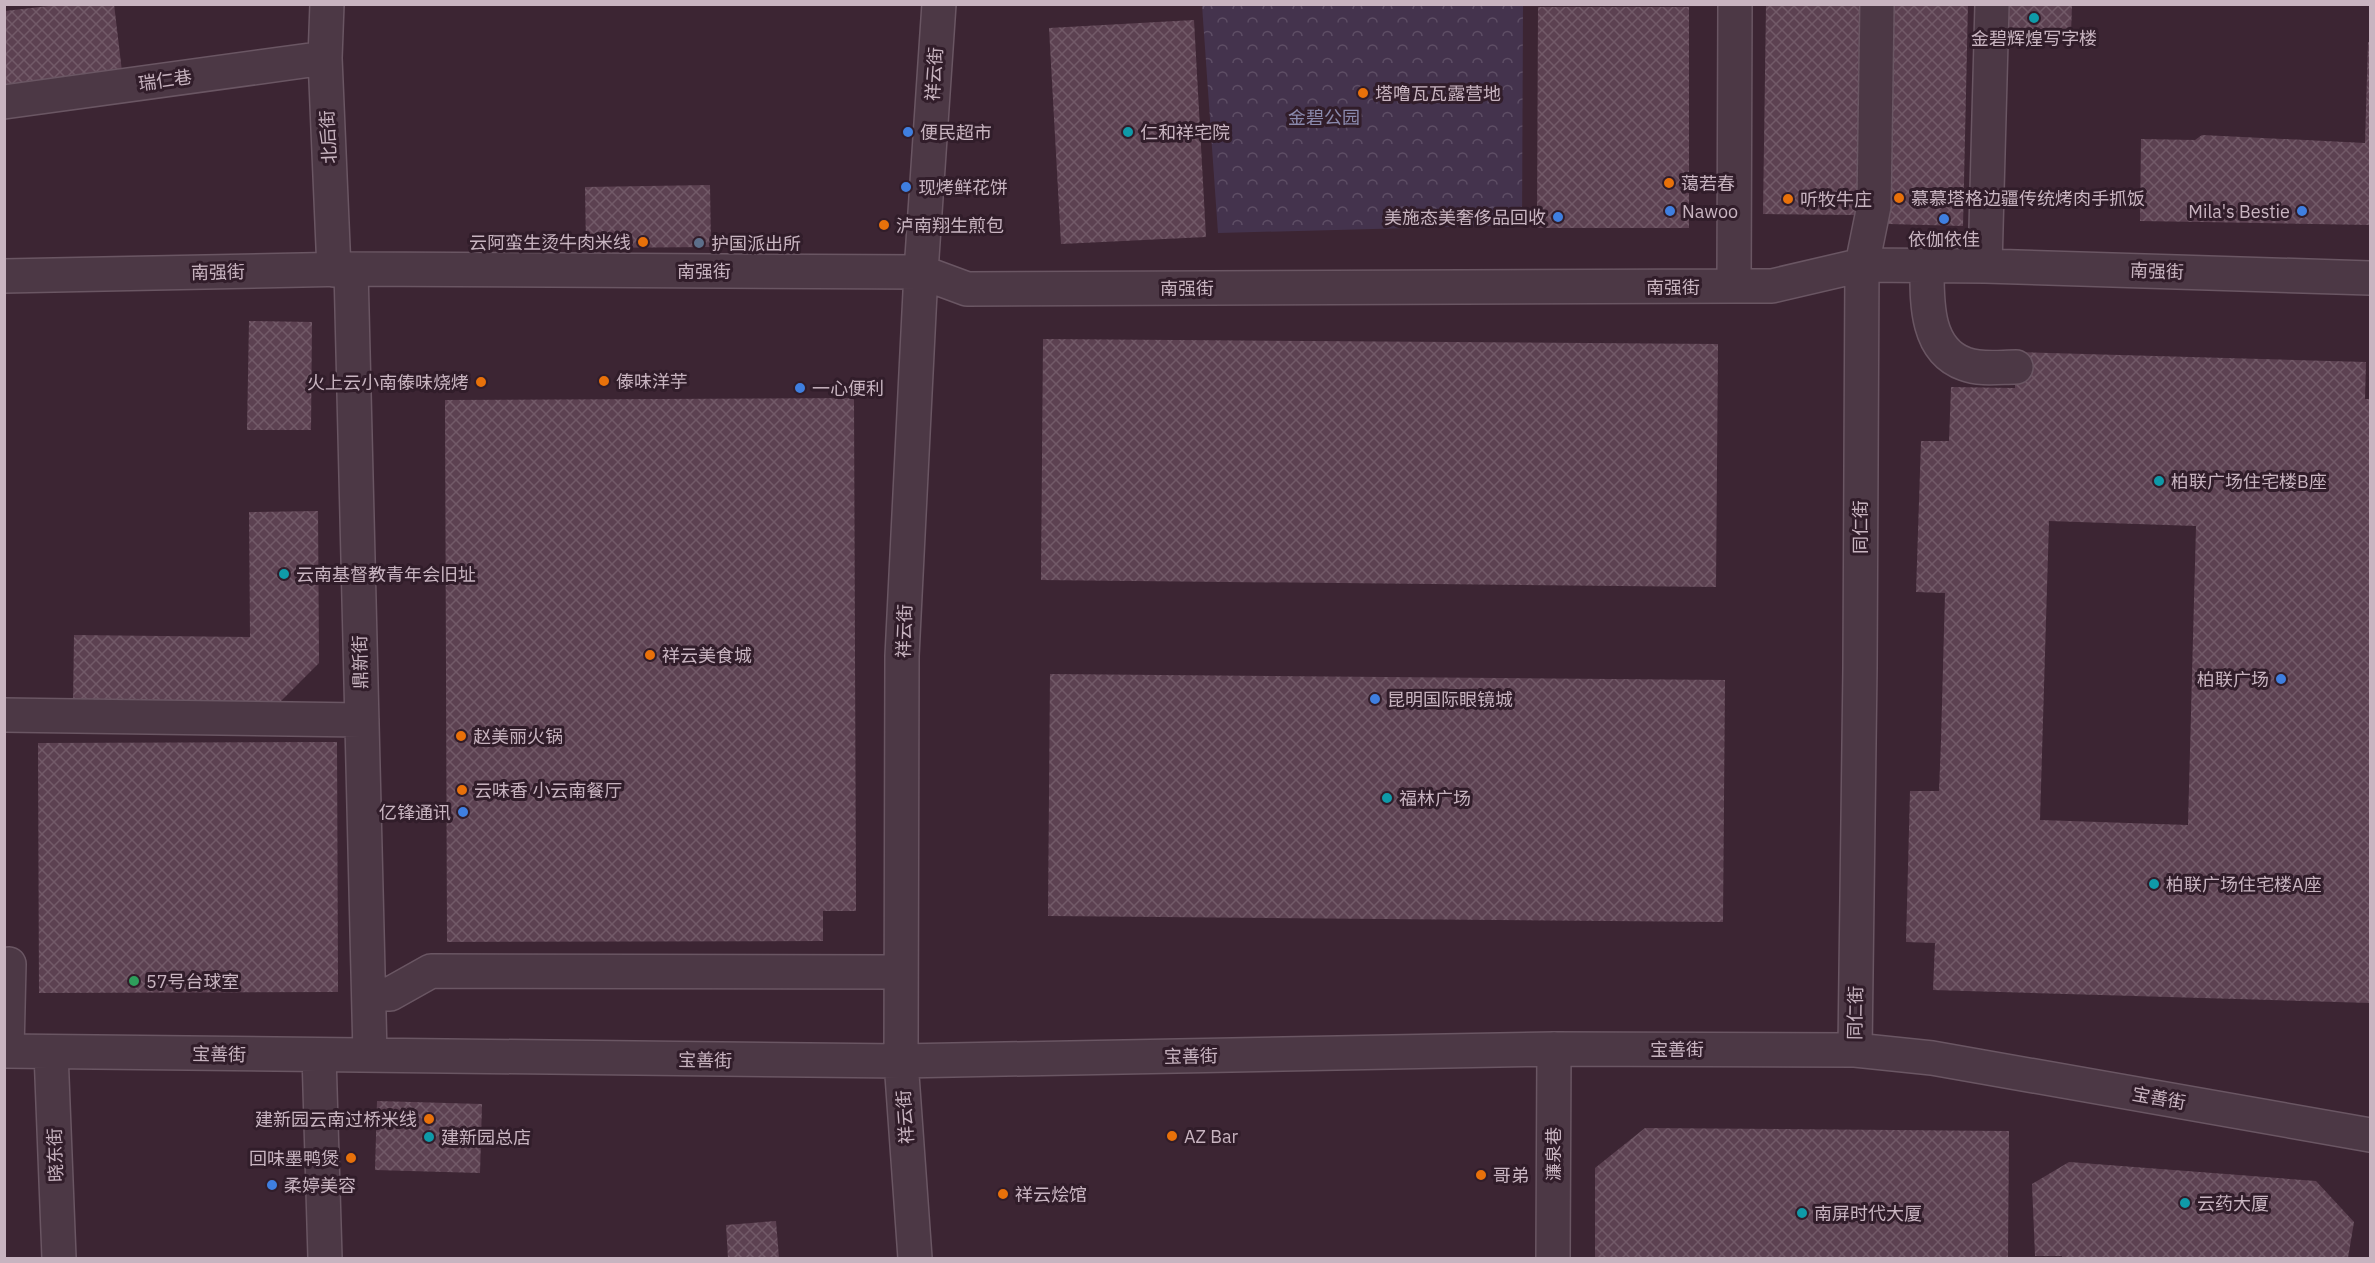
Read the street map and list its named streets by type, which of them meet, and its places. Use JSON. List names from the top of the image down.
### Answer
{
  "streets": {
    "street": [
      "祥云街",
      "瑞仁巷",
      "北后街",
      "南强街",
      "同仁街",
      "鼎新街",
      "宝善街",
      "濂泉巷",
      "晓东街"
    ]
  },
  "crossings": [
    ["祥云街", "南强街"],
    ["祥云街", "宝善街"],
    ["瑞仁巷", "北后街"],
    ["北后街", "南强街"],
    ["北后街", "鼎新街"],
    ["南强街", "同仁街"],
    ["南强街", "鼎新街"],
    ["同仁街", "宝善街"],
    ["鼎新街", "宝善街"],
    ["宝善街", "濂泉巷"],
    ["宝善街", "晓东街"]
  ],
  "parks": ["金碧公园"],
  "places": [
    "金碧辉煌写字楼",
    "塔噜瓦瓦露营地",
    "便民超市",
    "仁和祥宅院",
    "蔼若春",
    "现烤鲜花饼",
    "慕慕塔格边疆传统烤肉手抓饭",
    "听牧牛庄",
    "Nawoo",
    "Mila's Bestie",
    "美施态美奢侈品回收",
    "依伽依佳",
    "泸南翔生煎包",
    "云阿蛮生烫牛肉米线",
    "护国派出所",
    "傣味洋芋",
    "火上云小南傣味烧烤",
    "一心便利",
    "柏联广场住宅楼B座",
    "云南基督教青年会旧址",
    "祥云美食城",
    "柏联广场",
    "昆明国际眼镜城",
    "赵美丽火锅",
    "云味香 小云南餐厅",
    "福林广场",
    "亿锋通讯",
    "柏联广场住宅楼A座",
    "57号台球室",
    "建新园云南过桥米线",
    "AZ Bar",
    "建新园总店",
    "回味墨鸭煲",
    "哥弟",
    "柔婷美容",
    "祥云烩馆",
    "云药大厦",
    "南屏时代大厦"
  ]
}
